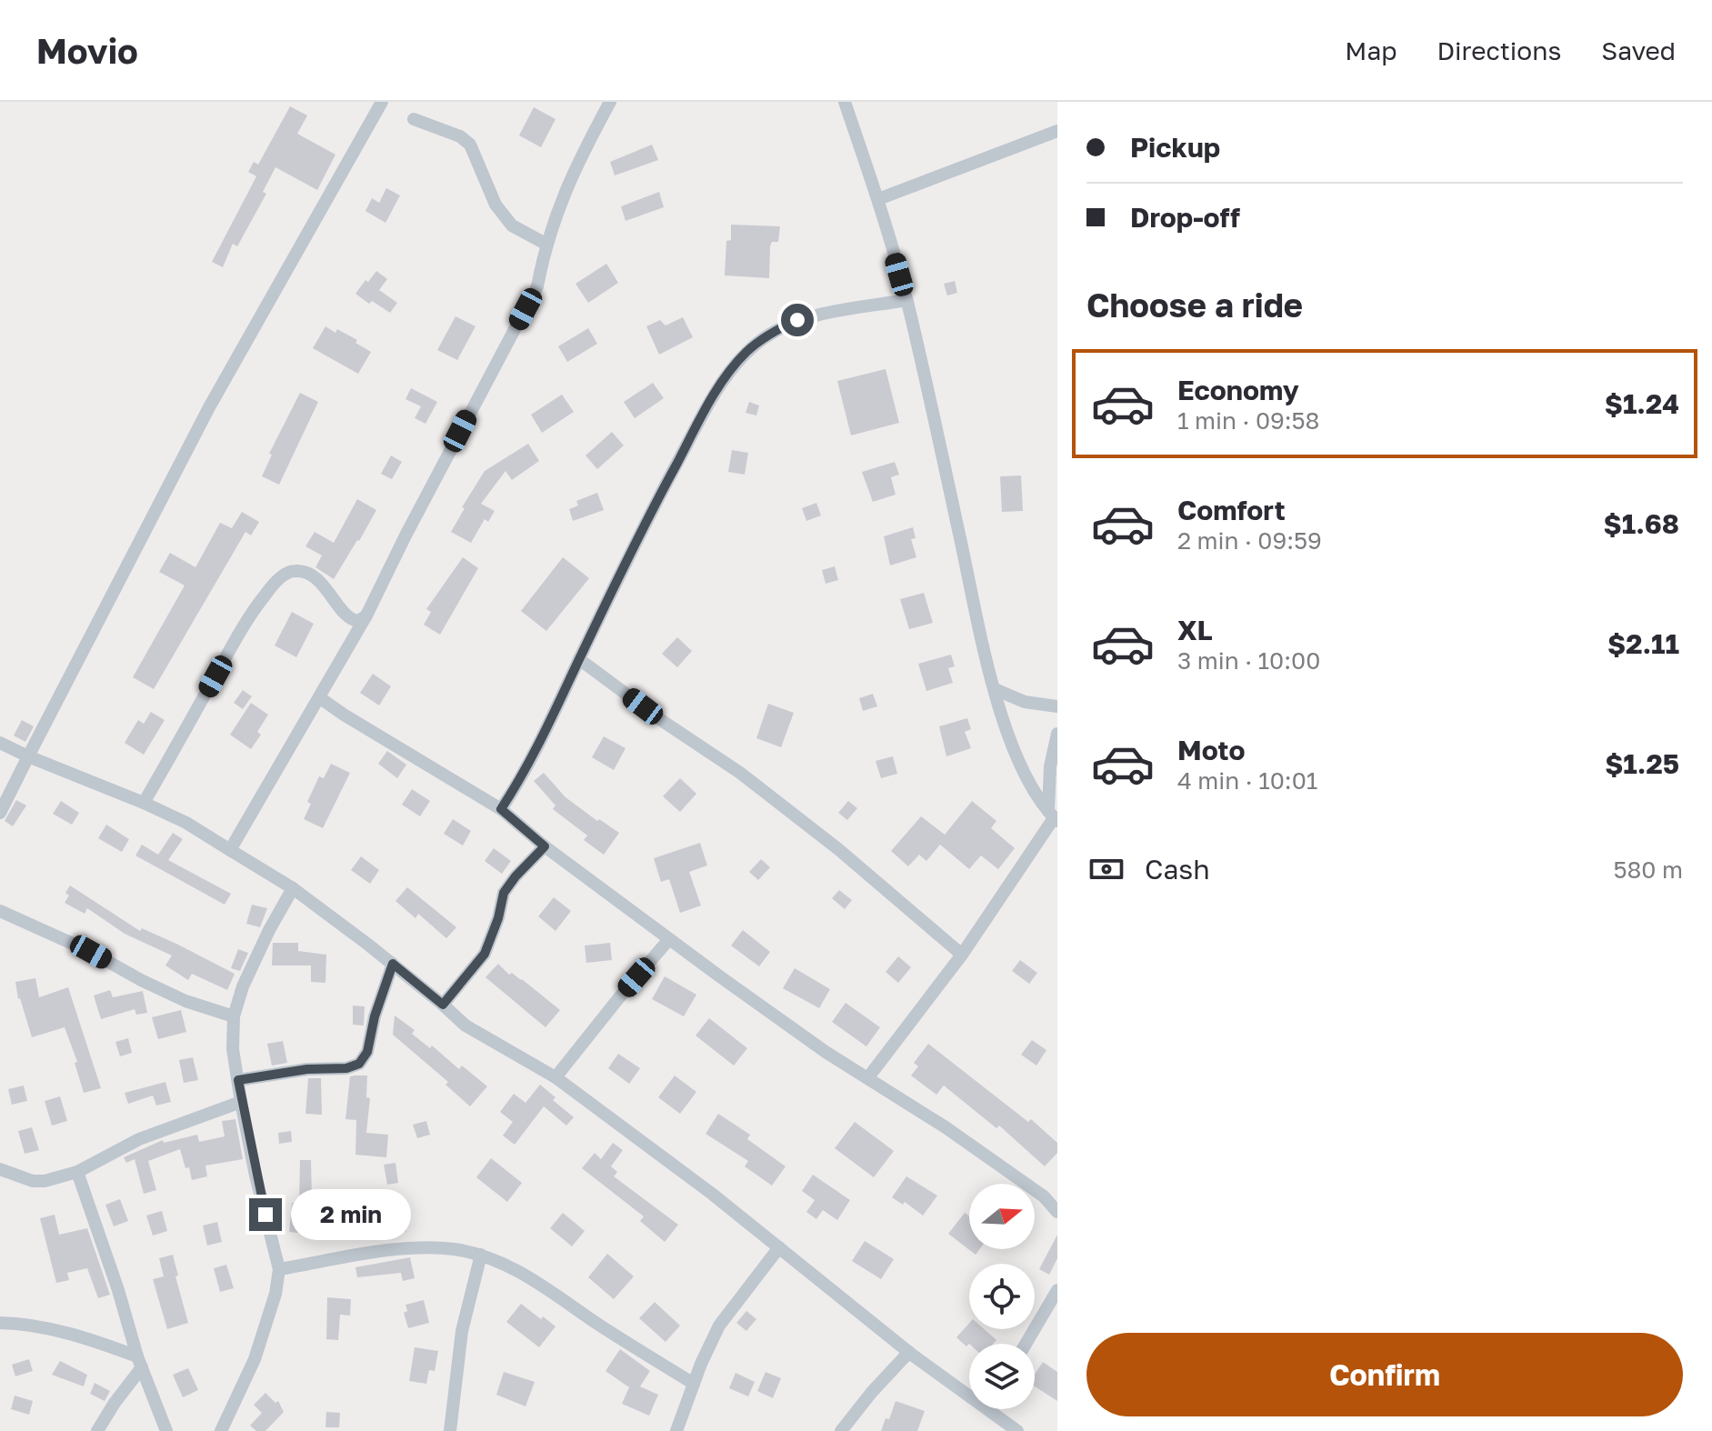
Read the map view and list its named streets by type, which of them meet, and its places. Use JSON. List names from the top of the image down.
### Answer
{
  "north": "right",
  "page": {
    "header": "Movio",
    "nav": ["Map", "Directions", "Saved"],
    "banner": ["Pickup", "Drop-off"],
    "heading": "Choose a ride",
    "list": [
      {
        "name": "Economy",
        "note": "1 min · 09:58",
        "value": "$1.24"
      },
      {
        "name": "Comfort",
        "note": "2 min · 09:59",
        "value": "$1.68"
      },
      {
        "name": "XL",
        "note": "3 min · 10:00",
        "value": "$2.11"
      },
      {
        "name": "Moto",
        "note": "4 min · 10:01",
        "value": "$1.25"
      }
    ],
    "pay": ["Cash", "580 m"],
    "bubble": "2 min",
    "buttons": "Confirm"
  }
}
